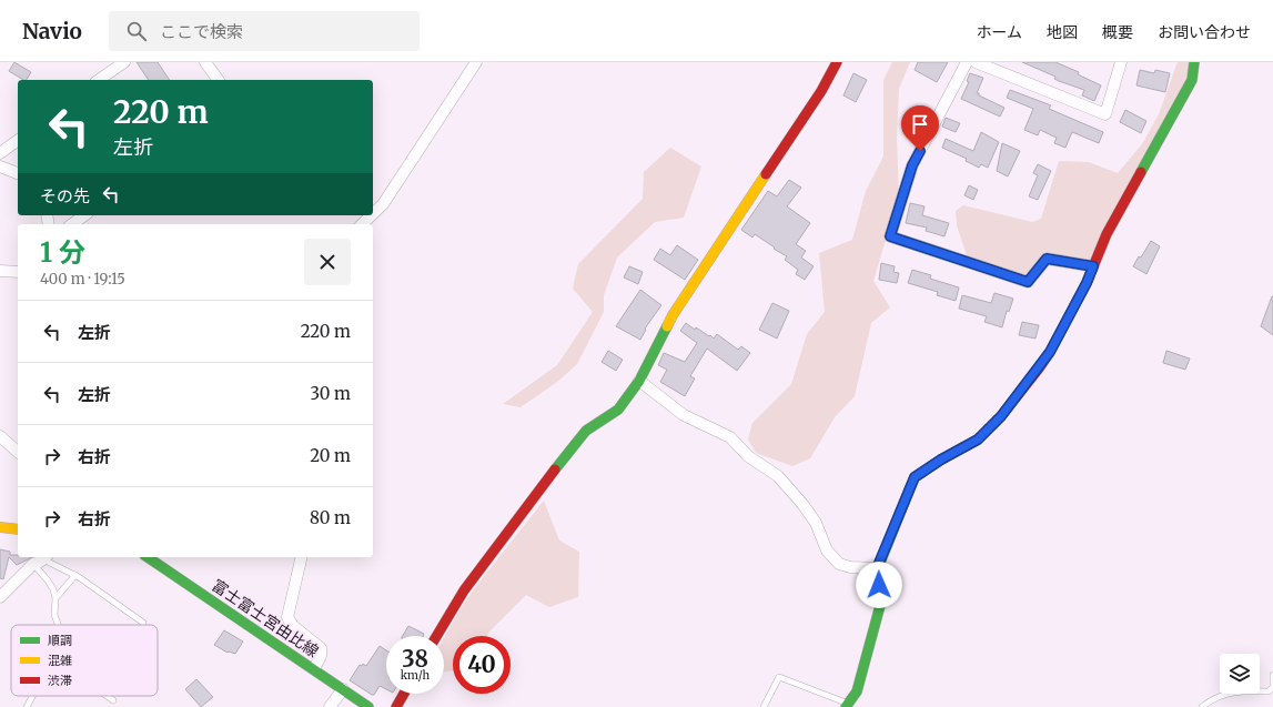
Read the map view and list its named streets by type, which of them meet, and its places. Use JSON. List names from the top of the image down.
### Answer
{
  "streets": {
    "street": ["富士富士宮由比線"]
  },
  "legend": ["順調", "混雑", "渋滞"],
  "page": {
    "header": "Navio",
    "search": "ここで検索",
    "nav": [
      "ホーム",
      "地図",
      "概要",
      "お問い合わせ"
    ],
    "turn": ["220 m", "左折"],
    "then": "その先",
    "heading": ["1 分", "400 m · 19:15"],
    "list": [
      {
        "name": "左折",
        "value": "220 m"
      },
      {
        "name": "左折",
        "value": "30 m"
      },
      {
        "name": "右折",
        "value": "20 m"
      },
      {
        "name": "右折",
        "value": "80 m"
      }
    ],
    "speed": "38 km/h",
    "limit": "40"
  }
}
